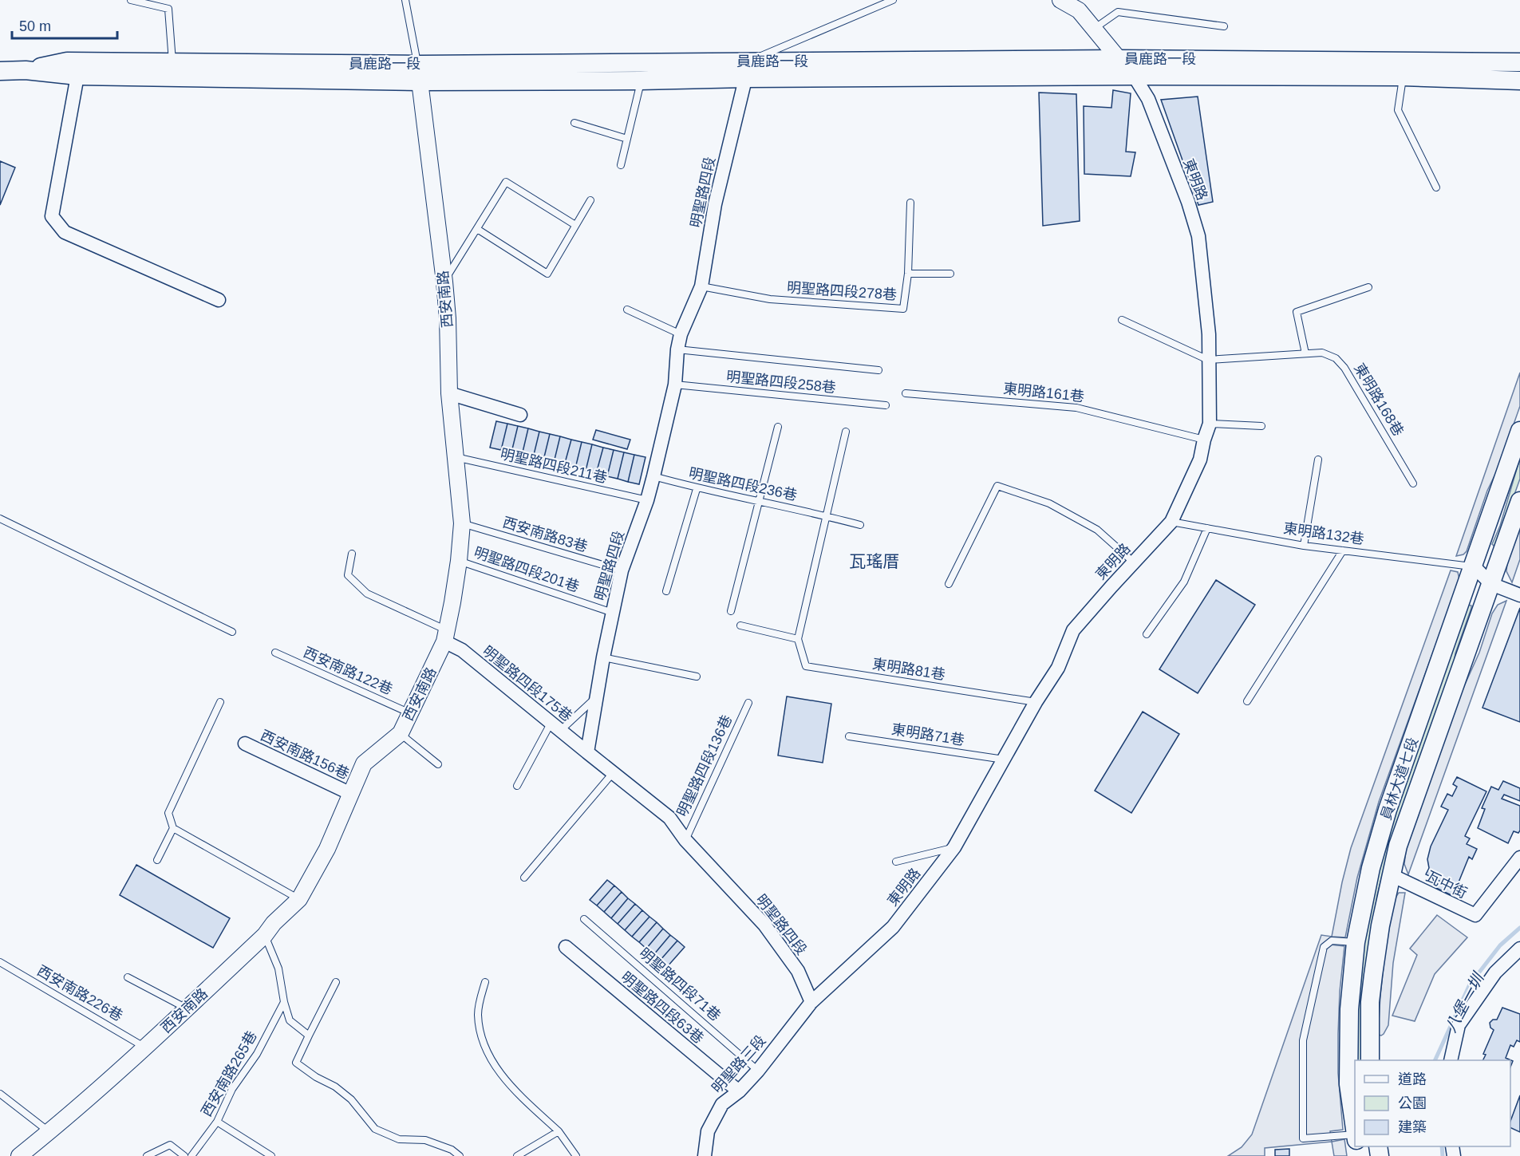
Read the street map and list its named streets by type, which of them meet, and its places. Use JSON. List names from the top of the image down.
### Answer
{
  "streets": {
    "main road": ["員鹿路一段", "員林大道七段"],
    "street": [
      "東明路",
      "明聖路四段",
      "西安南路",
      "明聖路四段175巷",
      "西安南路156巷",
      "瓦中街",
      "明聖路四段63巷",
      "明聖路三段"
    ],
    "lane": [
      "明聖路四段278巷",
      "明聖路四段258巷",
      "東明路161巷",
      "東明路168巷",
      "明聖路四段211巷",
      "明聖路四段236巷",
      "東明路132巷",
      "西安南路83巷",
      "明聖路四段201巷",
      "東明路81巷",
      "西安南路122巷",
      "東明路71巷",
      "明聖路四段136巷",
      "明聖路四段71巷",
      "西安南路226巷",
      "西安南路265巷"
    ]
  },
  "crossings": [
    ["員鹿路一段", "東明路"],
    ["員鹿路一段", "明聖路四段"],
    ["員鹿路一段", "西安南路"],
    ["東明路", "明聖路四段"],
    ["東明路", "東明路161巷"],
    ["東明路", "東明路168巷"],
    ["東明路", "東明路132巷"],
    ["東明路", "東明路81巷"],
    ["東明路", "東明路71巷"],
    ["東明路", "明聖路三段"],
    ["明聖路四段", "明聖路四段278巷"],
    ["明聖路四段", "明聖路四段258巷"],
    ["明聖路四段", "明聖路四段211巷"],
    ["明聖路四段", "明聖路四段236巷"],
    ["明聖路四段", "西安南路83巷"],
    ["明聖路四段", "明聖路四段201巷"],
    ["明聖路四段", "明聖路四段175巷"],
    ["明聖路四段", "明聖路四段136巷"],
    ["明聖路四段", "明聖路三段"],
    ["西安南路", "明聖路四段211巷"],
    ["西安南路", "西安南路83巷"],
    ["西安南路", "明聖路四段201巷"],
    ["西安南路", "西安南路122巷"],
    ["西安南路", "明聖路四段175巷"],
    ["西安南路", "西安南路156巷"],
    ["西安南路", "西安南路226巷"],
    ["東明路132巷", "員林大道七段"],
    ["員林大道七段", "瓦中街"],
    ["明聖路四段71巷", "明聖路三段"],
    ["明聖路四段63巷", "明聖路三段"]
  ],
  "districts": ["瓦瑤厝"],
  "water": ["八堡一圳"],
  "legend": ["道路", "公園", "建築"],
  "scale_bar": "50 m"
}
